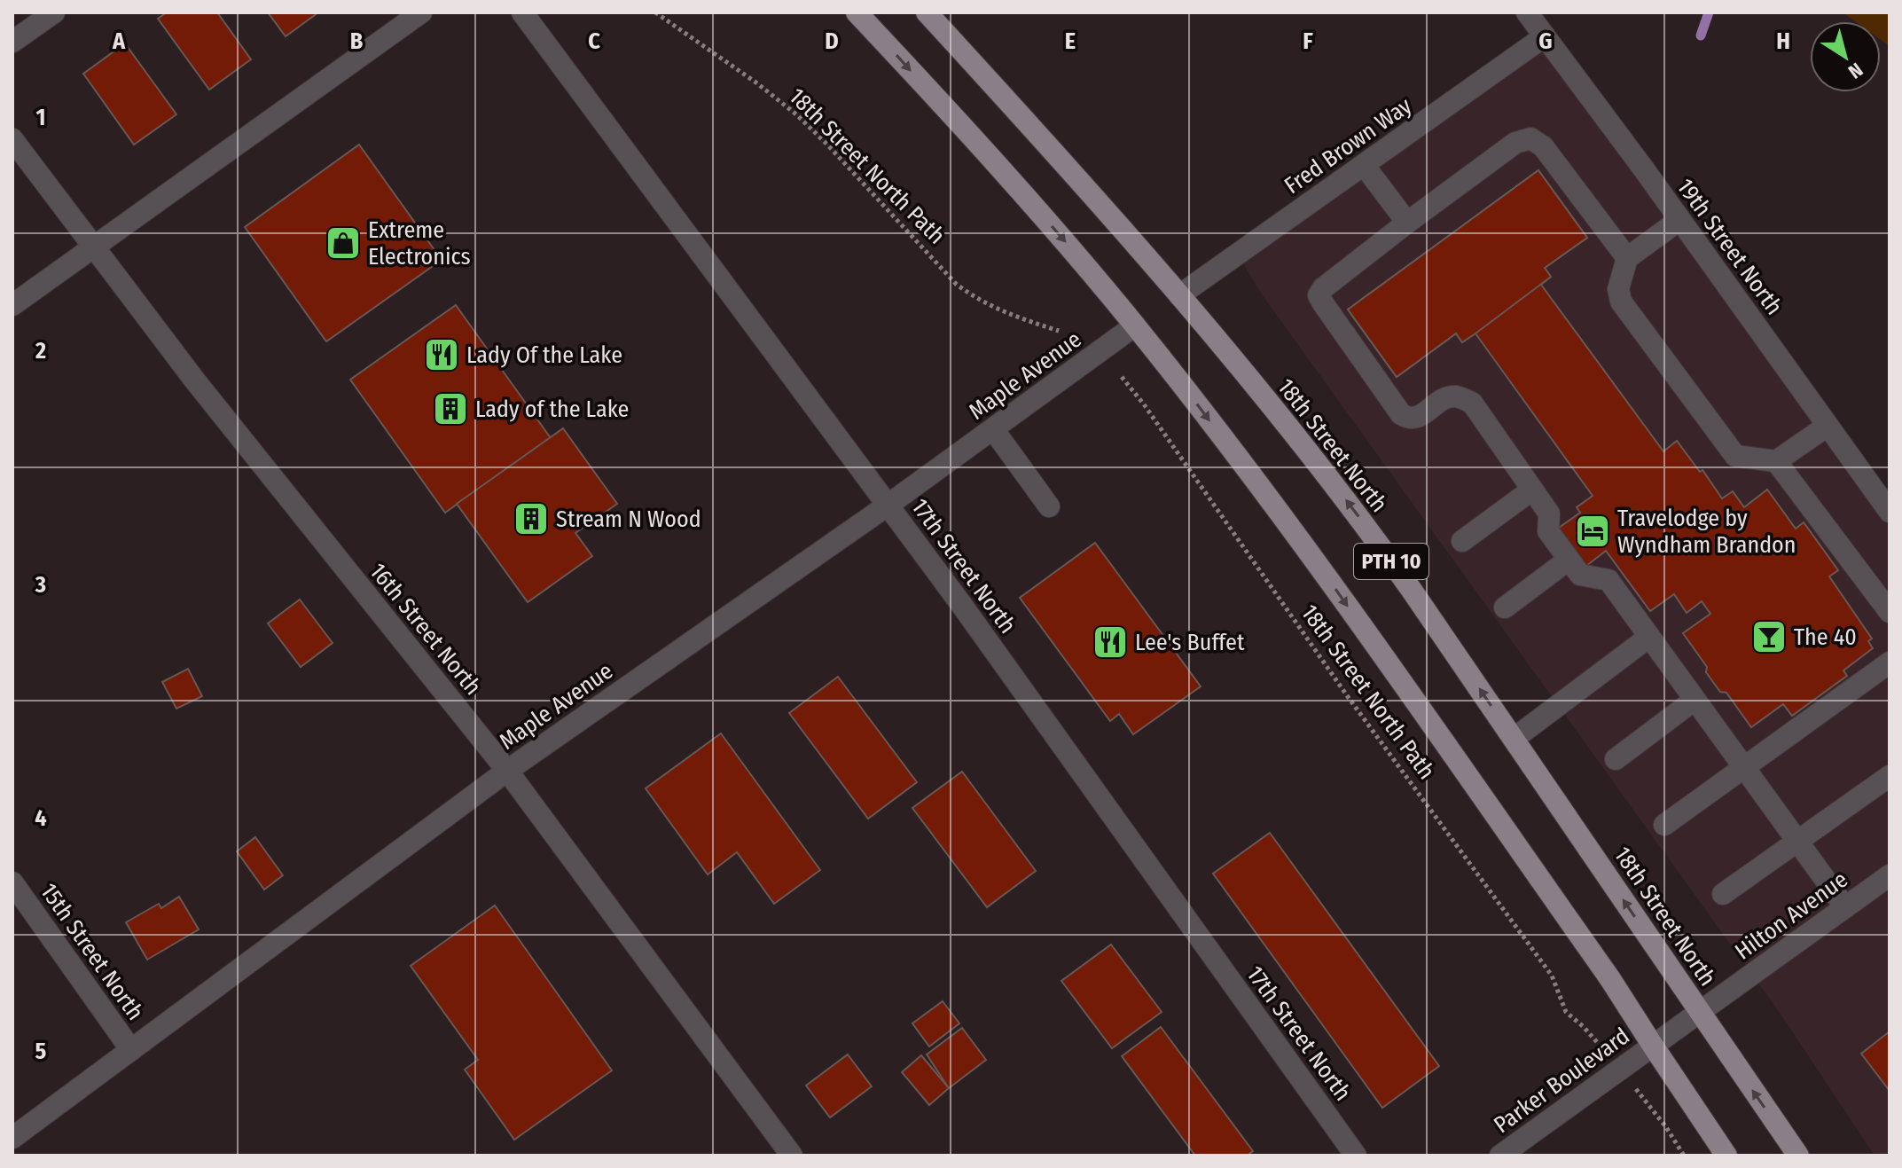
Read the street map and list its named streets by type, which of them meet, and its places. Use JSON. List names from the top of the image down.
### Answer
{
  "streets": {
    "main road": ["18th Street North", "PTH 10"],
    "street": [
      "Fred Brown Way",
      "19th Street North",
      "Maple Avenue",
      "17th Street North",
      "16th Street North",
      "Hilton Avenue",
      "15th Street North",
      "Parker Boulevard"
    ],
    "path": ["18th Street North Path"]
  },
  "crossings": [
    ["Fred Brown Way", "19th Street North"],
    ["Fred Brown Way", "18th Street North"],
    ["Maple Avenue", "PTH 10"],
    ["Maple Avenue", "17th Street North"],
    ["Maple Avenue", "16th Street North"],
    ["Maple Avenue", "15th Street North"],
    ["18th Street North", "Hilton Avenue"],
    ["PTH 10", "Hilton Avenue"],
    ["PTH 10", "Parker Boulevard"],
    ["Hilton Avenue", "Parker Boulevard"]
  ],
  "places": {
    "shop": ["Extreme Electronics"],
    "restaurant": ["Lady Of the Lake", "Lee's Buffet"],
    "building": ["Lady of the Lake", "Stream N Wood"],
    "hotel": ["Travelodge by Wyndham Brandon"],
    "bar": ["The 40"]
  },
  "north": "bottom right",
  "grid": {
    "columns": [
      "A",
      "B",
      "C",
      "D",
      "E",
      "F",
      "G",
      "H"
    ],
    "rows": [
      "1",
      "2",
      "3",
      "4",
      "5"
    ]
  }
}
